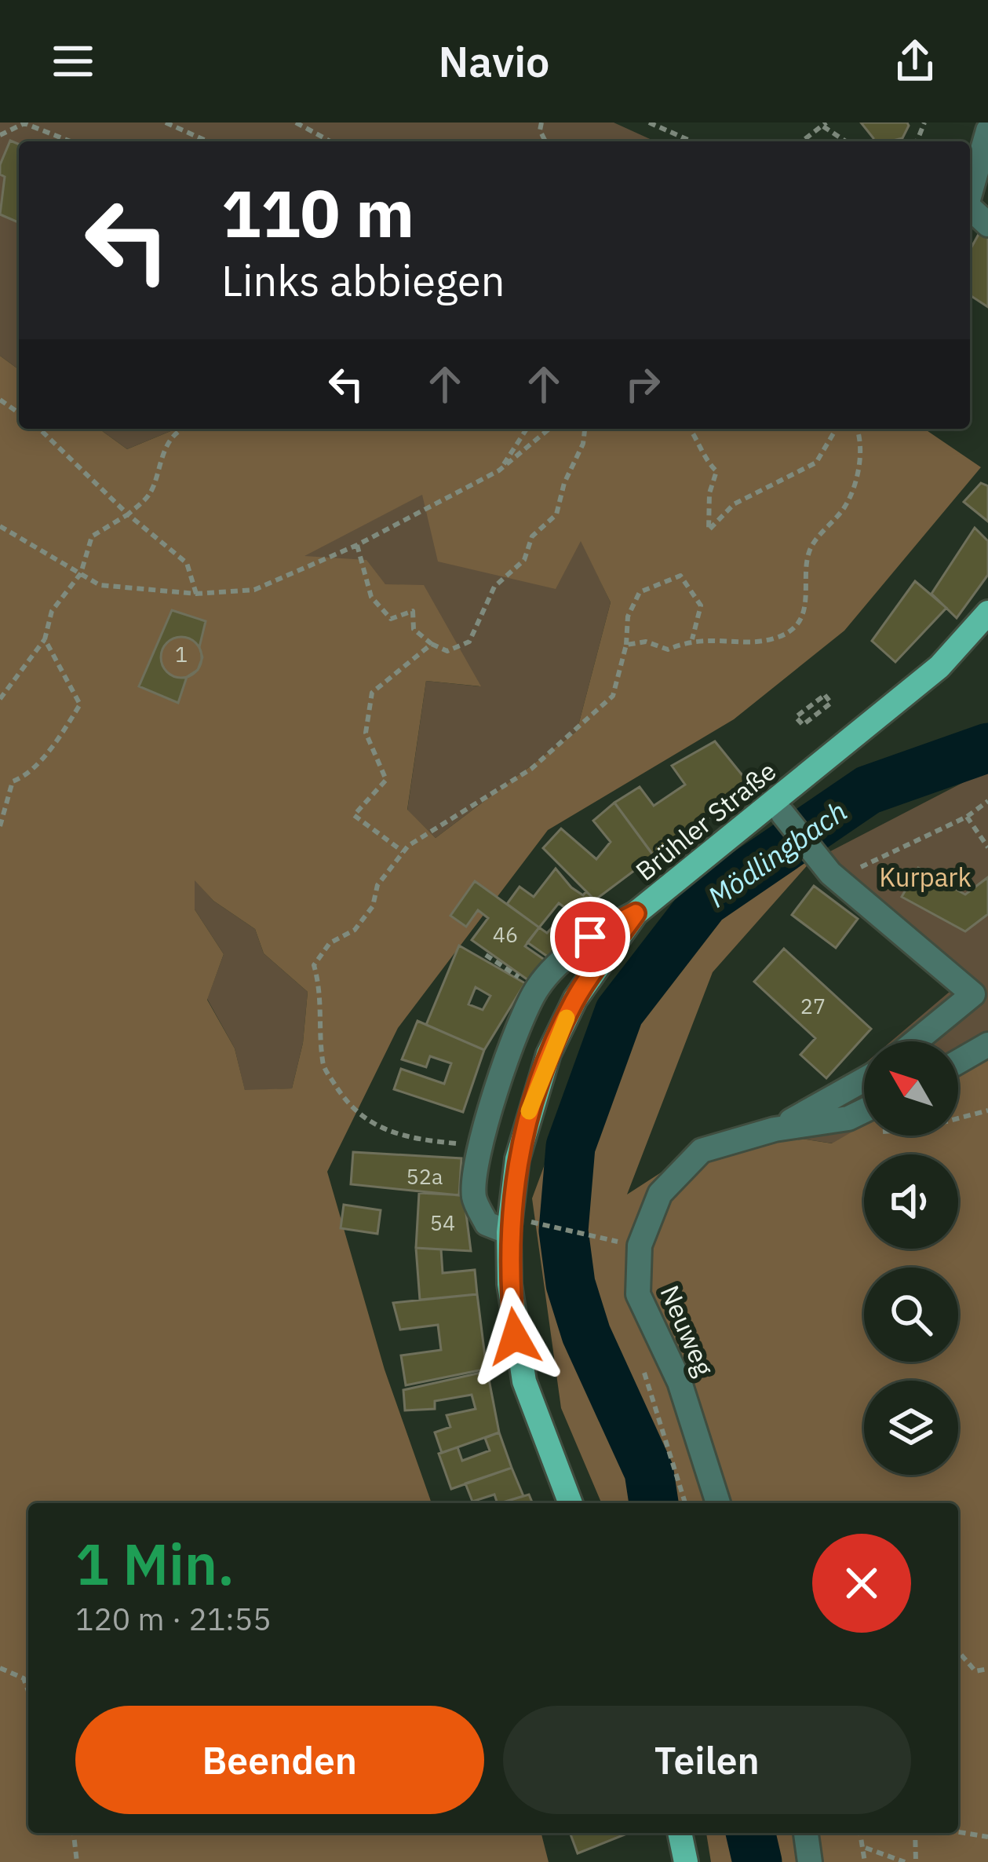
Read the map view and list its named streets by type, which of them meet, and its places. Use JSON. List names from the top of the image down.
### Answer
{
  "streets": {
    "main road": ["Brühler Straße"],
    "street": ["Neuweg"]
  },
  "water": ["Mödlingbach"],
  "parks": ["Kurpark"],
  "house_numbers": [
    "1",
    "46",
    "27",
    "52a",
    "54"
  ],
  "north": "top left",
  "page": {
    "header": "Navio",
    "turn": ["110 m", "Links abbiegen"],
    "heading": ["1 Min.", "120 m · 21:55"],
    "buttons": ["Beenden", "Teilen"]
  }
}
